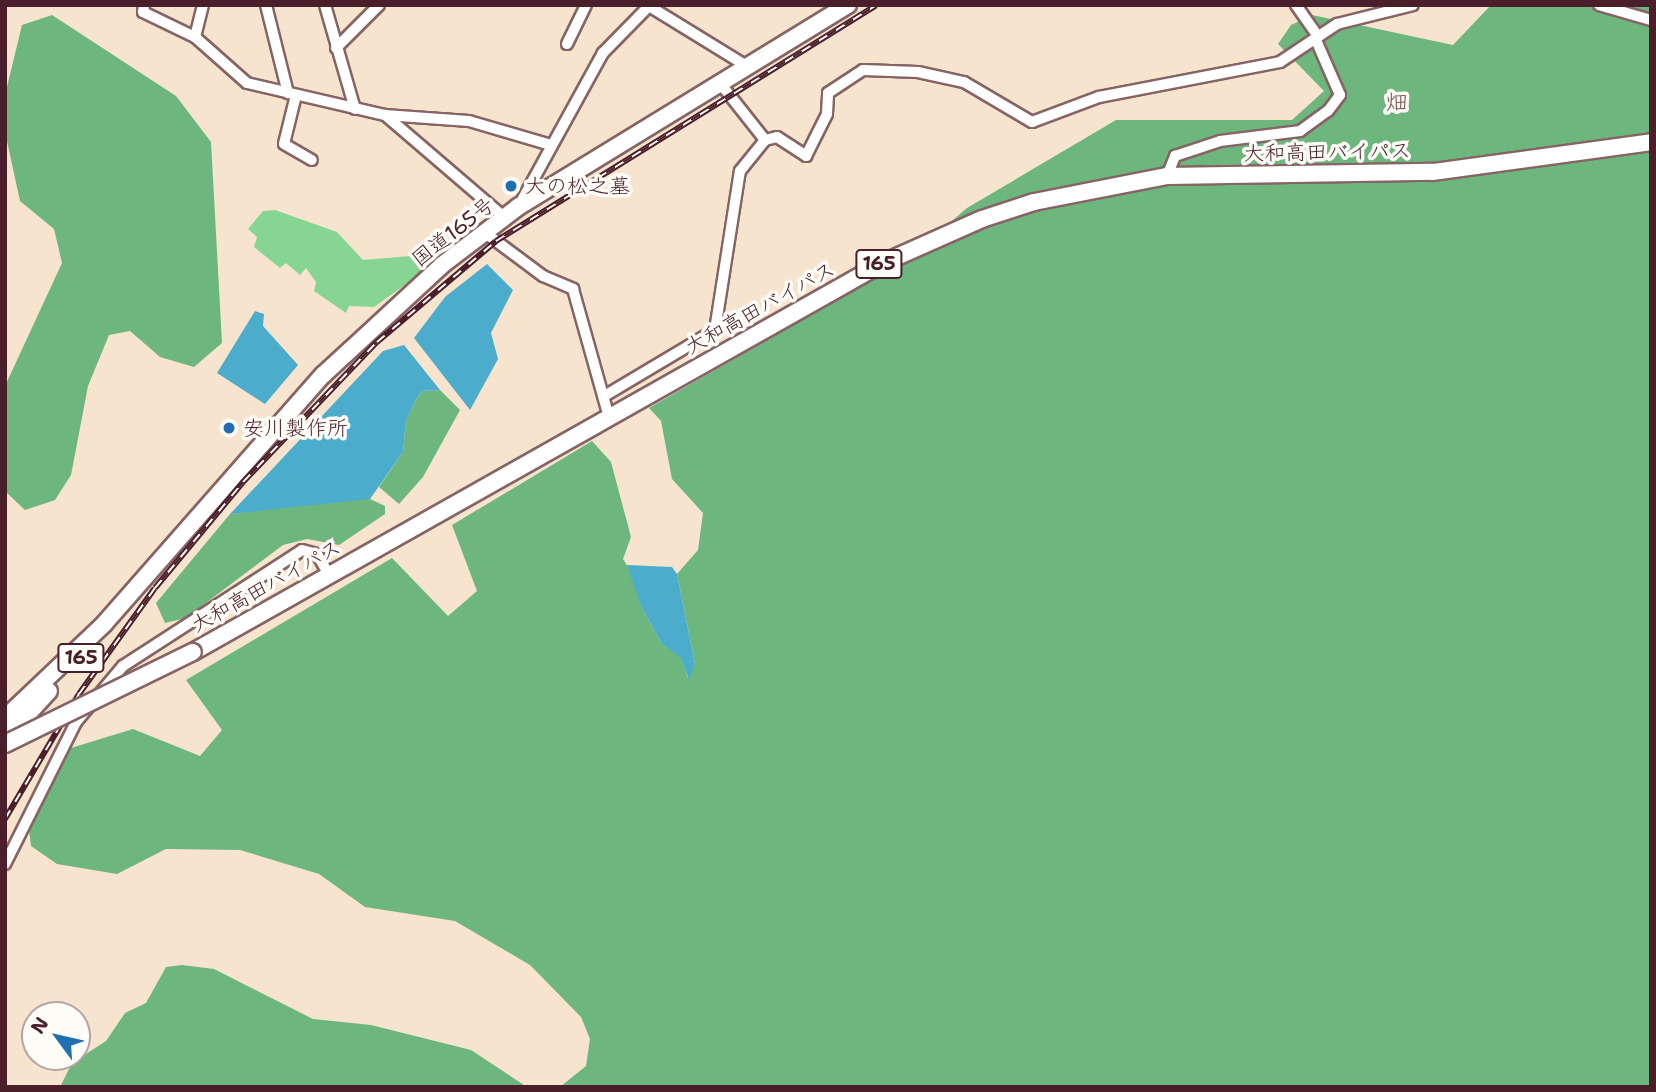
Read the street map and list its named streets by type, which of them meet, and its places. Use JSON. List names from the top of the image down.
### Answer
{
  "streets": {
    "highway": ["大和高田バイパス", "国道165号", "165"]
  },
  "crossings": [
    ["大和高田バイパス", "国道165号"]
  ],
  "districts": ["畑"],
  "places": ["大の松之墓", "安川製作所"],
  "north": "top left"
}
